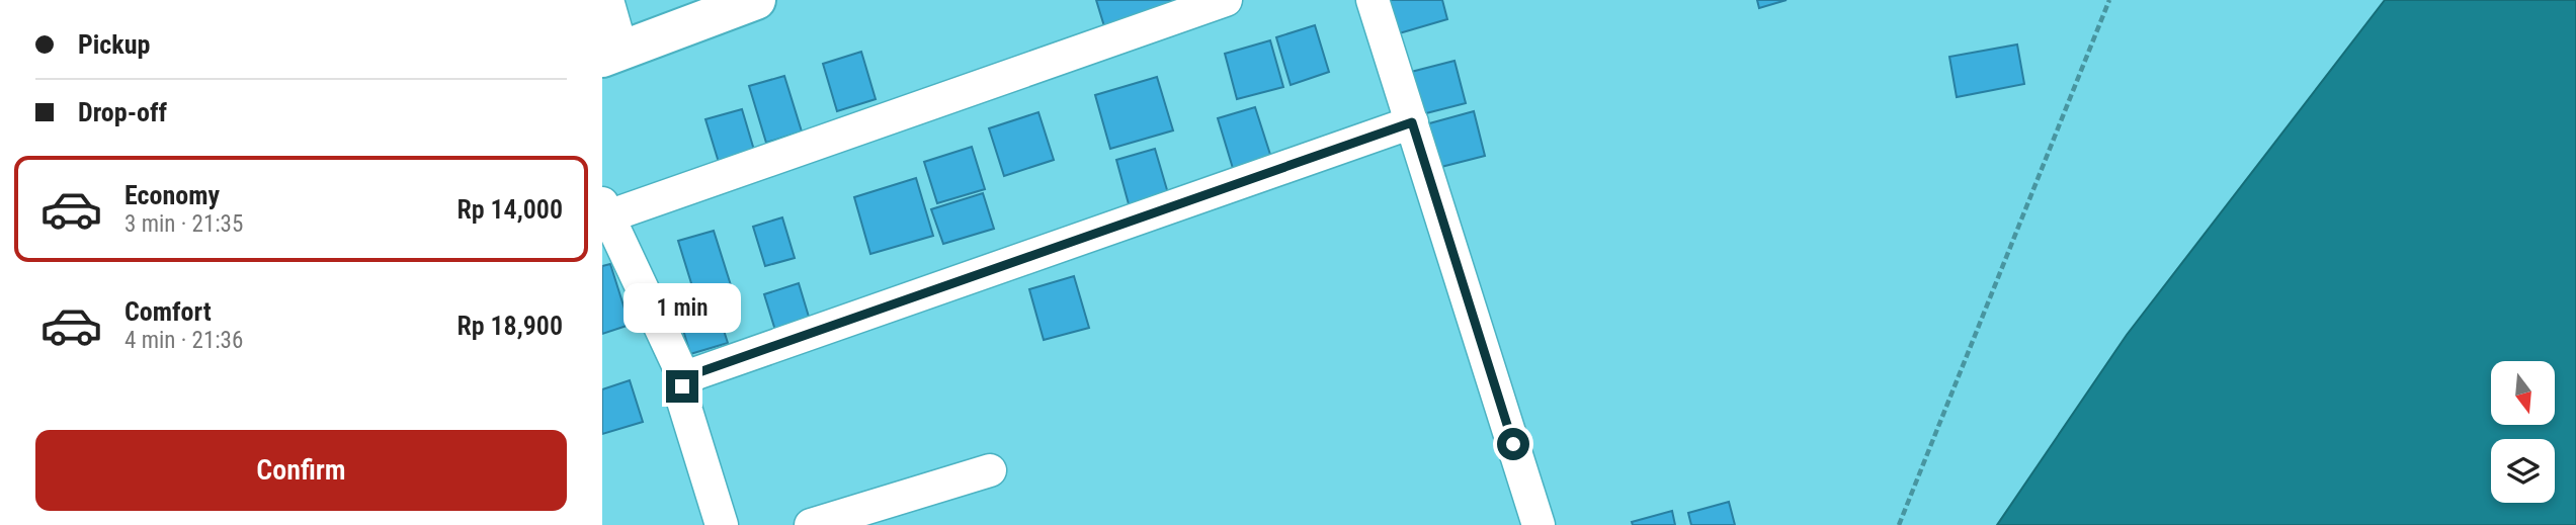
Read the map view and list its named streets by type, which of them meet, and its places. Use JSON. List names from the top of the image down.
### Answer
{
  "north": "bottom",
  "page": {
    "banner": ["Pickup", "Drop-off"],
    "list": [
      {
        "name": "Economy",
        "note": "3 min · 21:35",
        "value": "Rp 14,000"
      },
      {
        "name": "Comfort",
        "note": "4 min · 21:36",
        "value": "Rp 18,900"
      }
    ],
    "bubble": "1 min",
    "buttons": "Confirm"
  }
}
